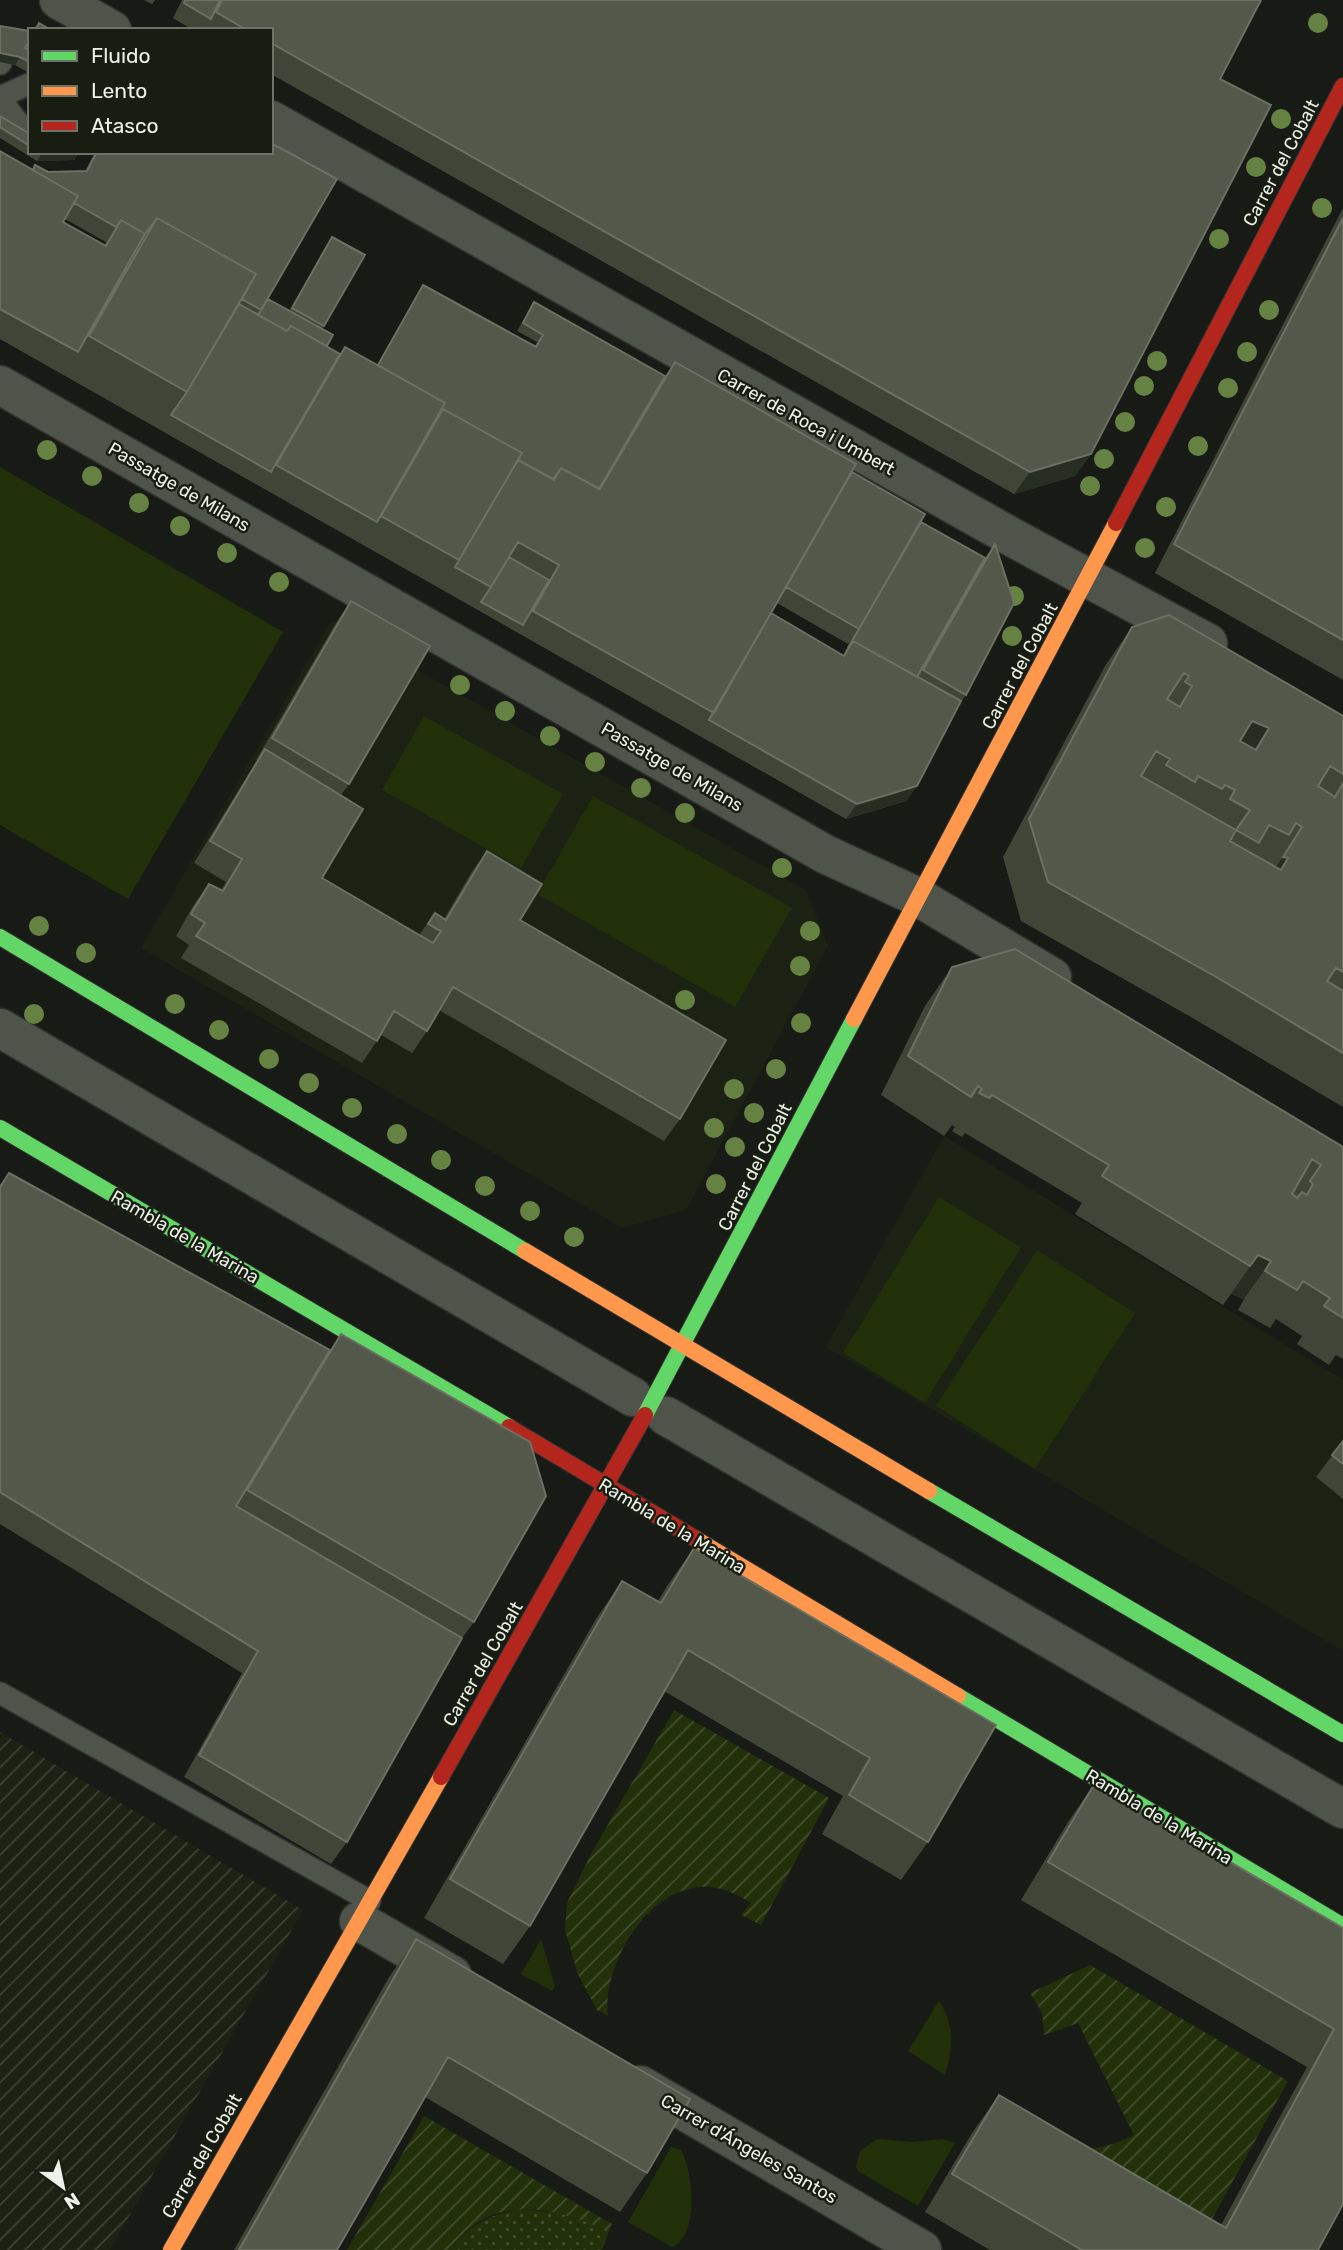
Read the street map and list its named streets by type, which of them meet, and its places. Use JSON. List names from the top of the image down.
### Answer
{
  "streets": {
    "street": [
      "Carrer del Cobalt",
      "Carrer de Roca i Umbert",
      "Passatge de Milans",
      "Rambla de la Marina",
      "Carrer d'Ángeles Santos"
    ]
  },
  "crossings": [
    ["Carrer del Cobalt", "Carrer de Roca i Umbert"],
    ["Carrer del Cobalt", "Passatge de Milans"],
    ["Carrer del Cobalt", "Rambla de la Marina"]
  ],
  "legend": ["Fluido", "Lento", "Atasco"],
  "north": "bottom right"
}
